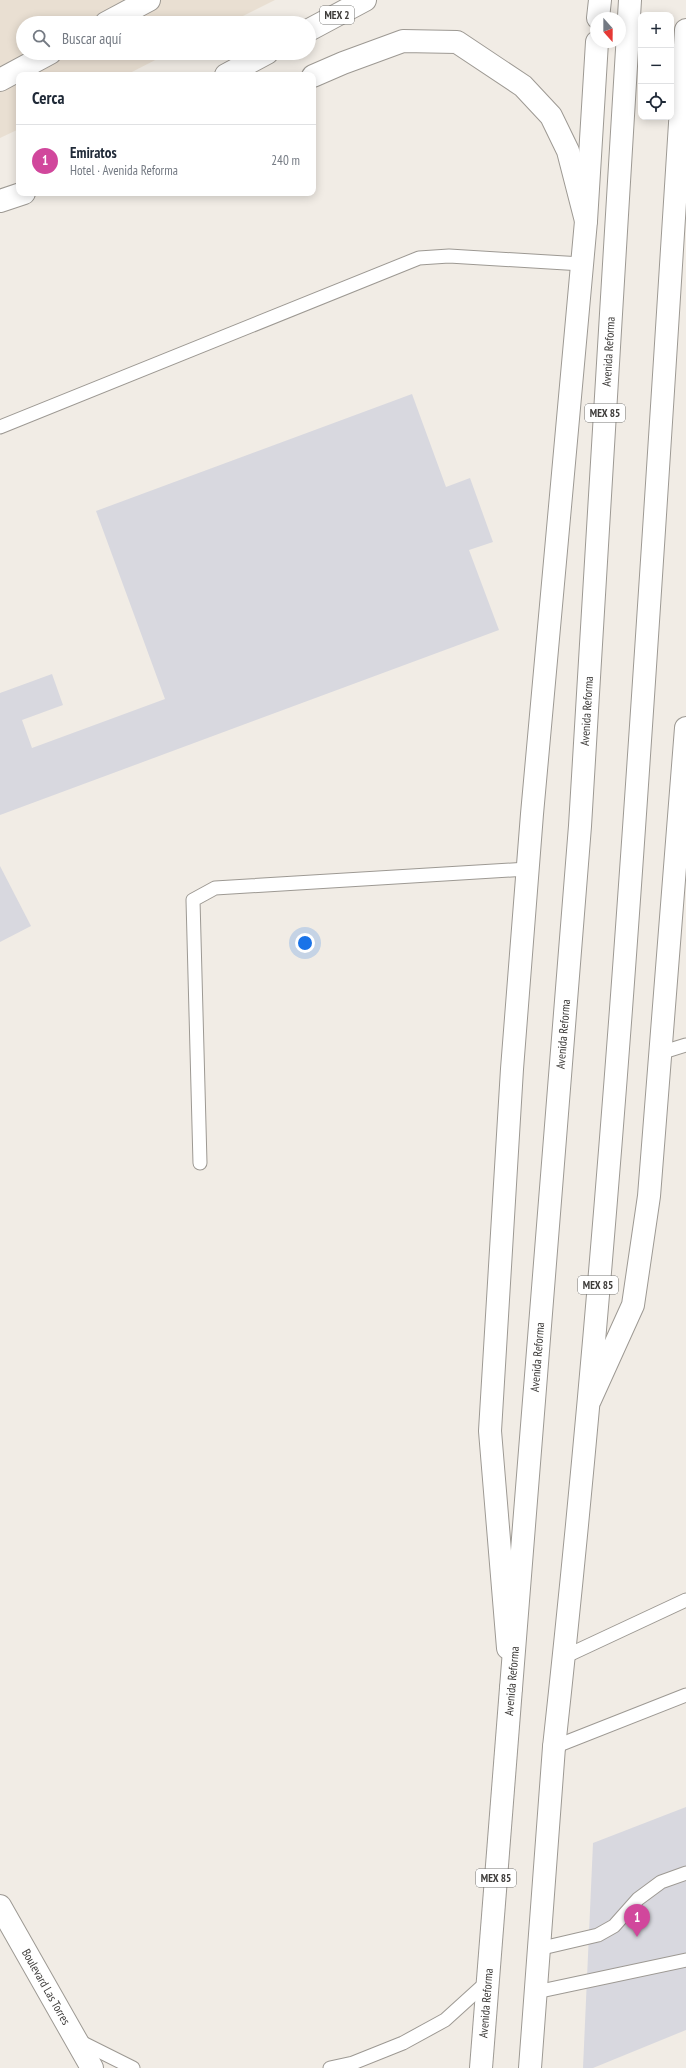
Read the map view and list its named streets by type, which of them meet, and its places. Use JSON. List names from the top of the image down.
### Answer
{
  "streets": {
    "main road": [
      "MEX 2",
      "Avenida Reforma",
      "MEX 85",
      "Boulevard Las Torres"
    ]
  },
  "north": "bottom",
  "page": {
    "map_buttons": ["+", "−"],
    "search": "Buscar aquí",
    "heading": "Cerca",
    "list": [
      {
        "mark": "1",
        "name": "Emiratos",
        "note": "Hotel · Avenida Reforma",
        "value": "240 m"
      }
    ],
    "pins": "1"
  }
}
